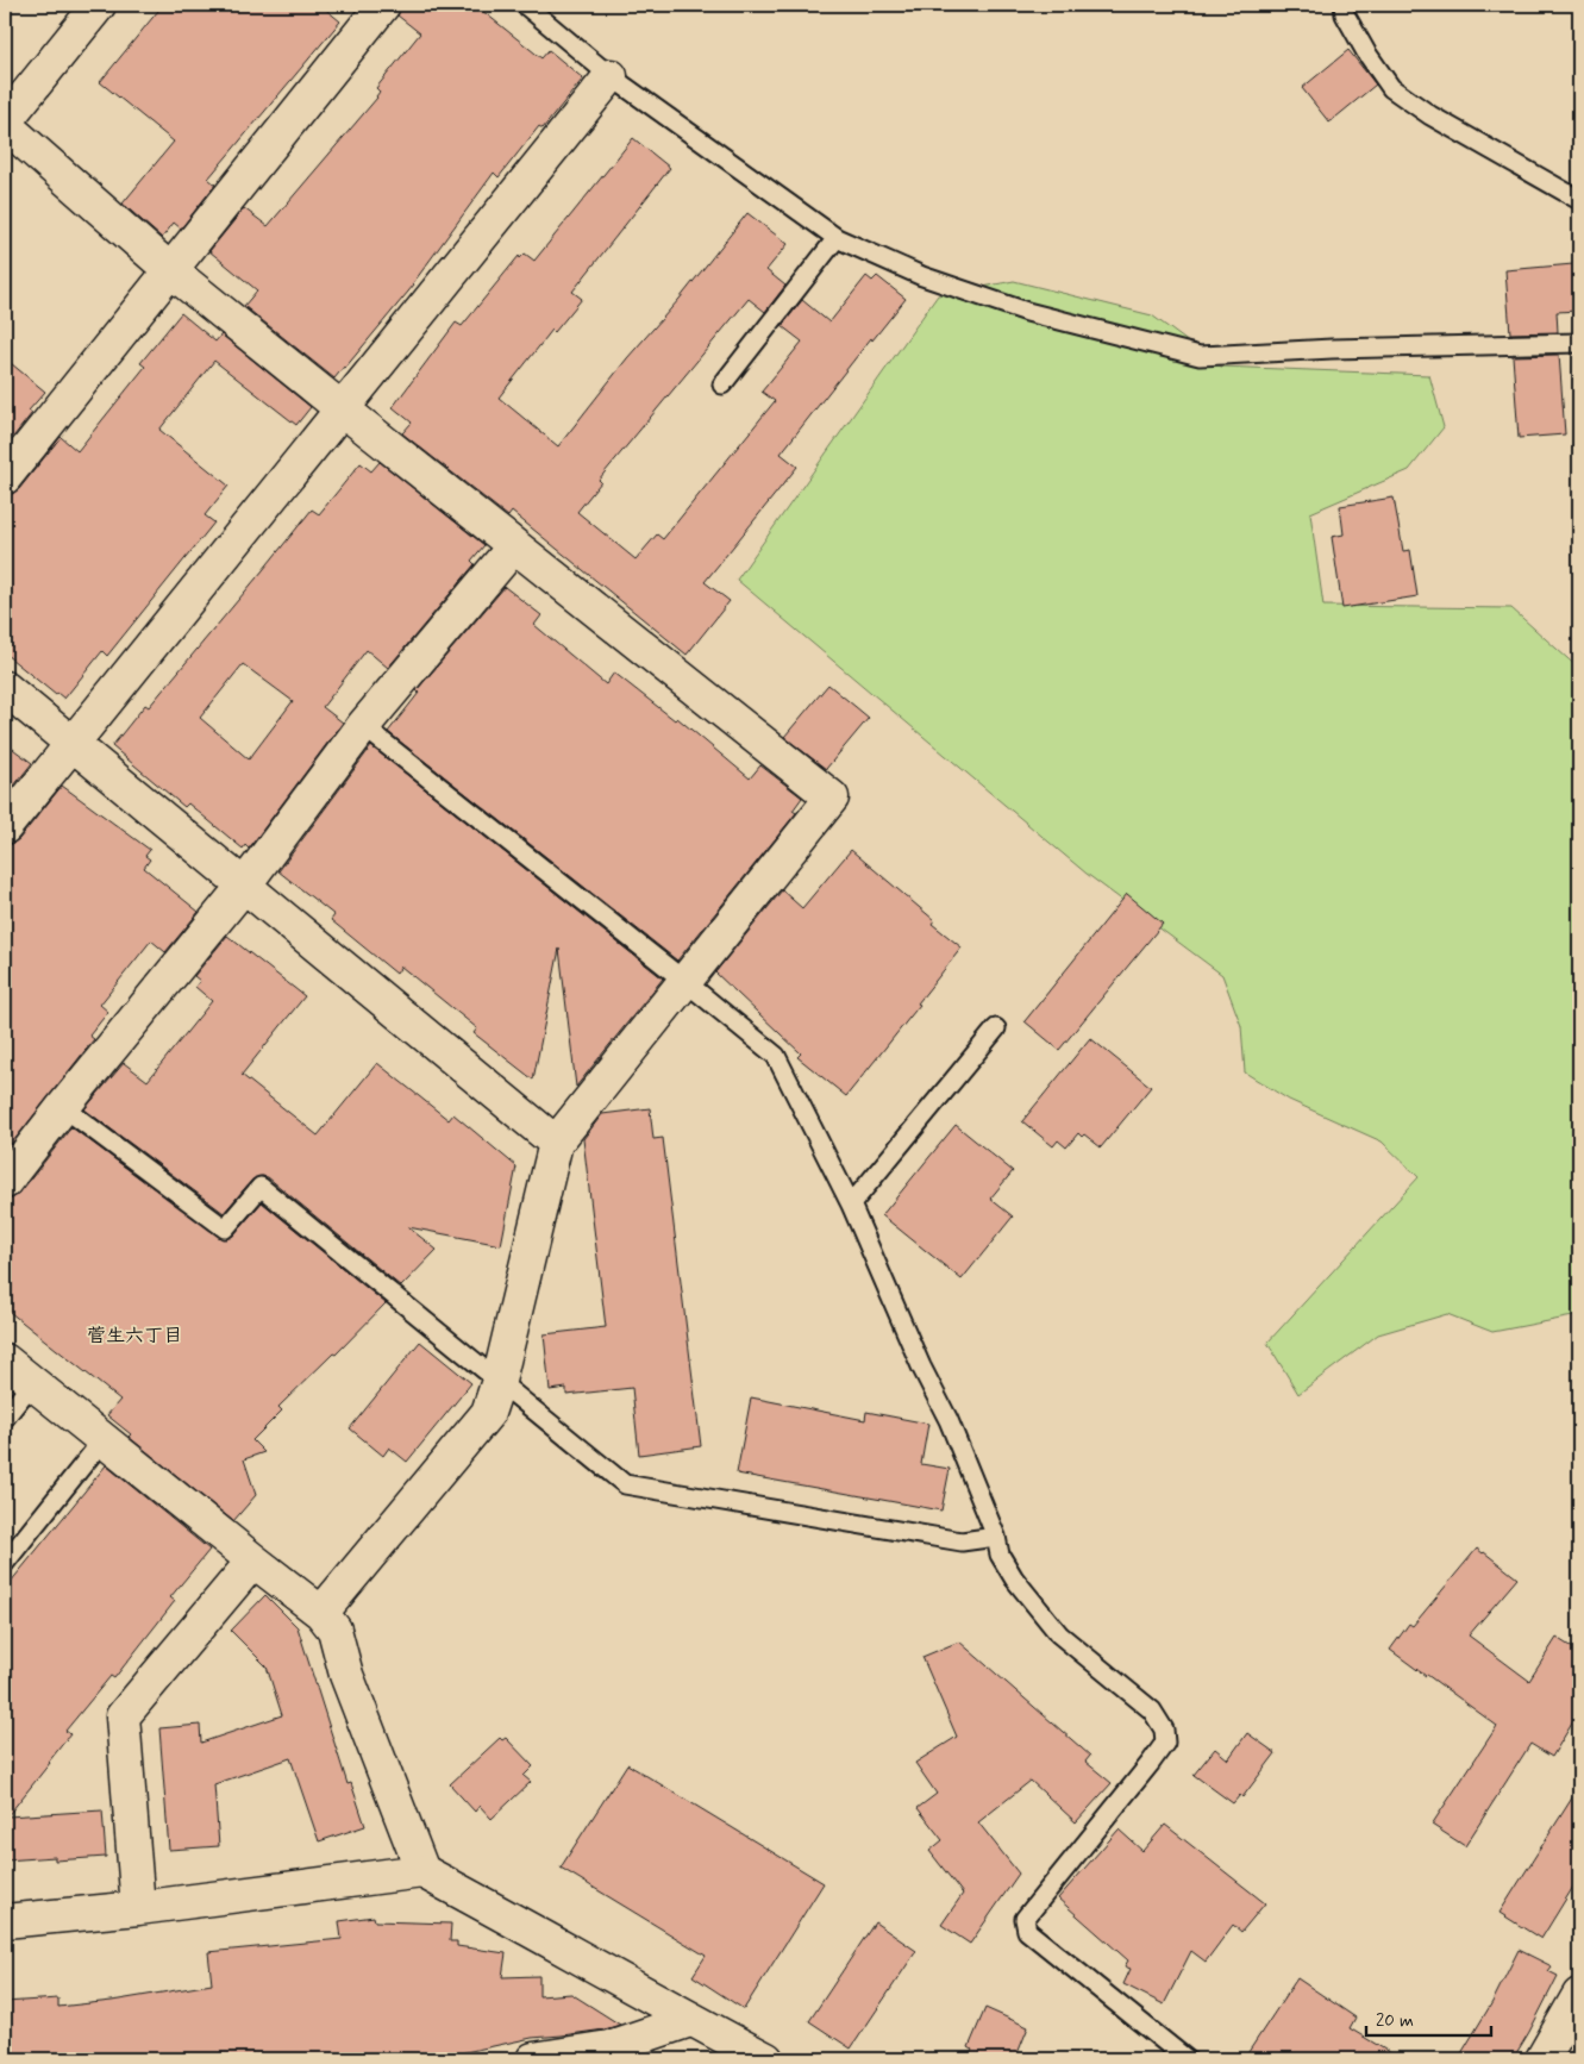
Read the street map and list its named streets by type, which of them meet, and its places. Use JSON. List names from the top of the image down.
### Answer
{
  "districts": ["菅生六丁目"],
  "scale_bar": "20 m"
}
